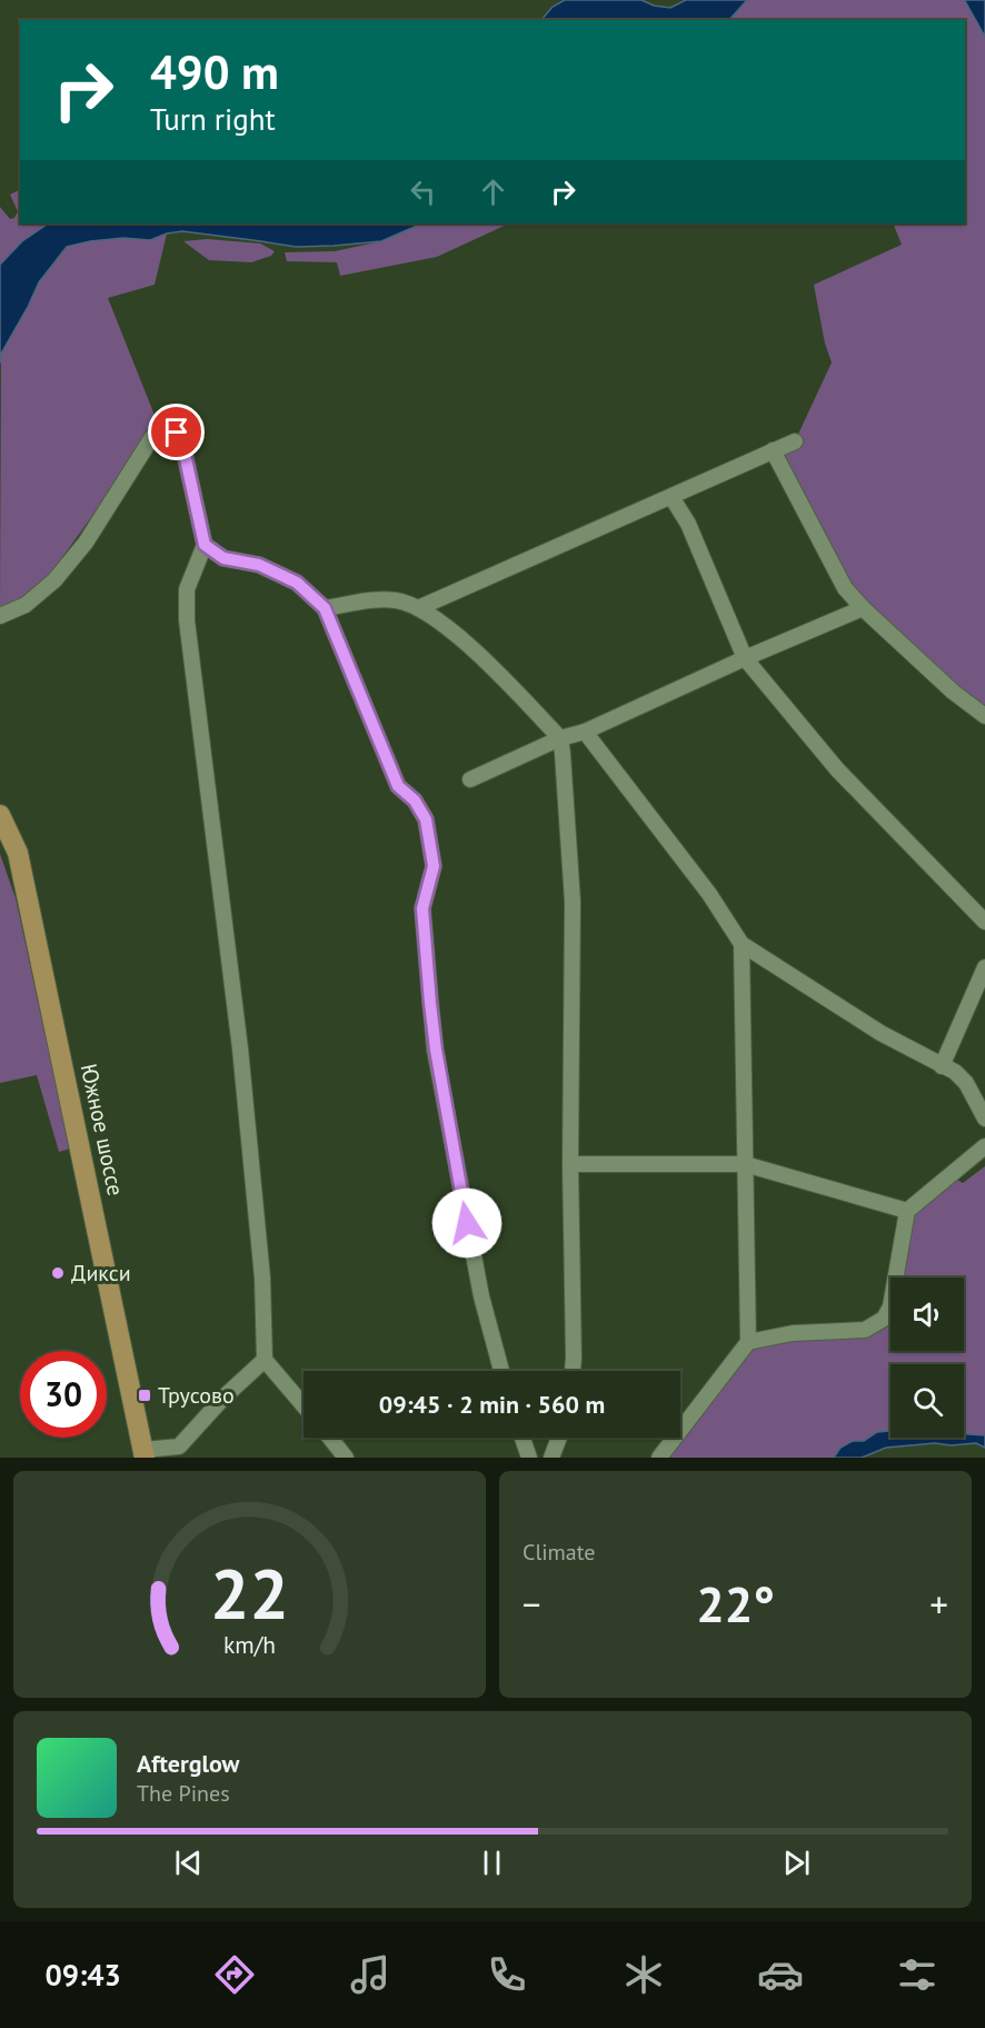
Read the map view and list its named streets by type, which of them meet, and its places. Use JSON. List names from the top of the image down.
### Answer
{
  "streets": {
    "main road": ["Южное шоссе"]
  },
  "places": {
    "other": ["Дикси"],
    "transit": ["Трусово"]
  },
  "page": {
    "turn": ["490 m", "Turn right"],
    "limit": "30",
    "trip": "09:45 · 2 min · 560 m",
    "tile": "Climate",
    "heat": ["−", "22°", "+"],
    "song": ["Afterglow", "The Pines"],
    "tabs": "09:43",
    "gauge": ["22", "km/h"]
  }
}
